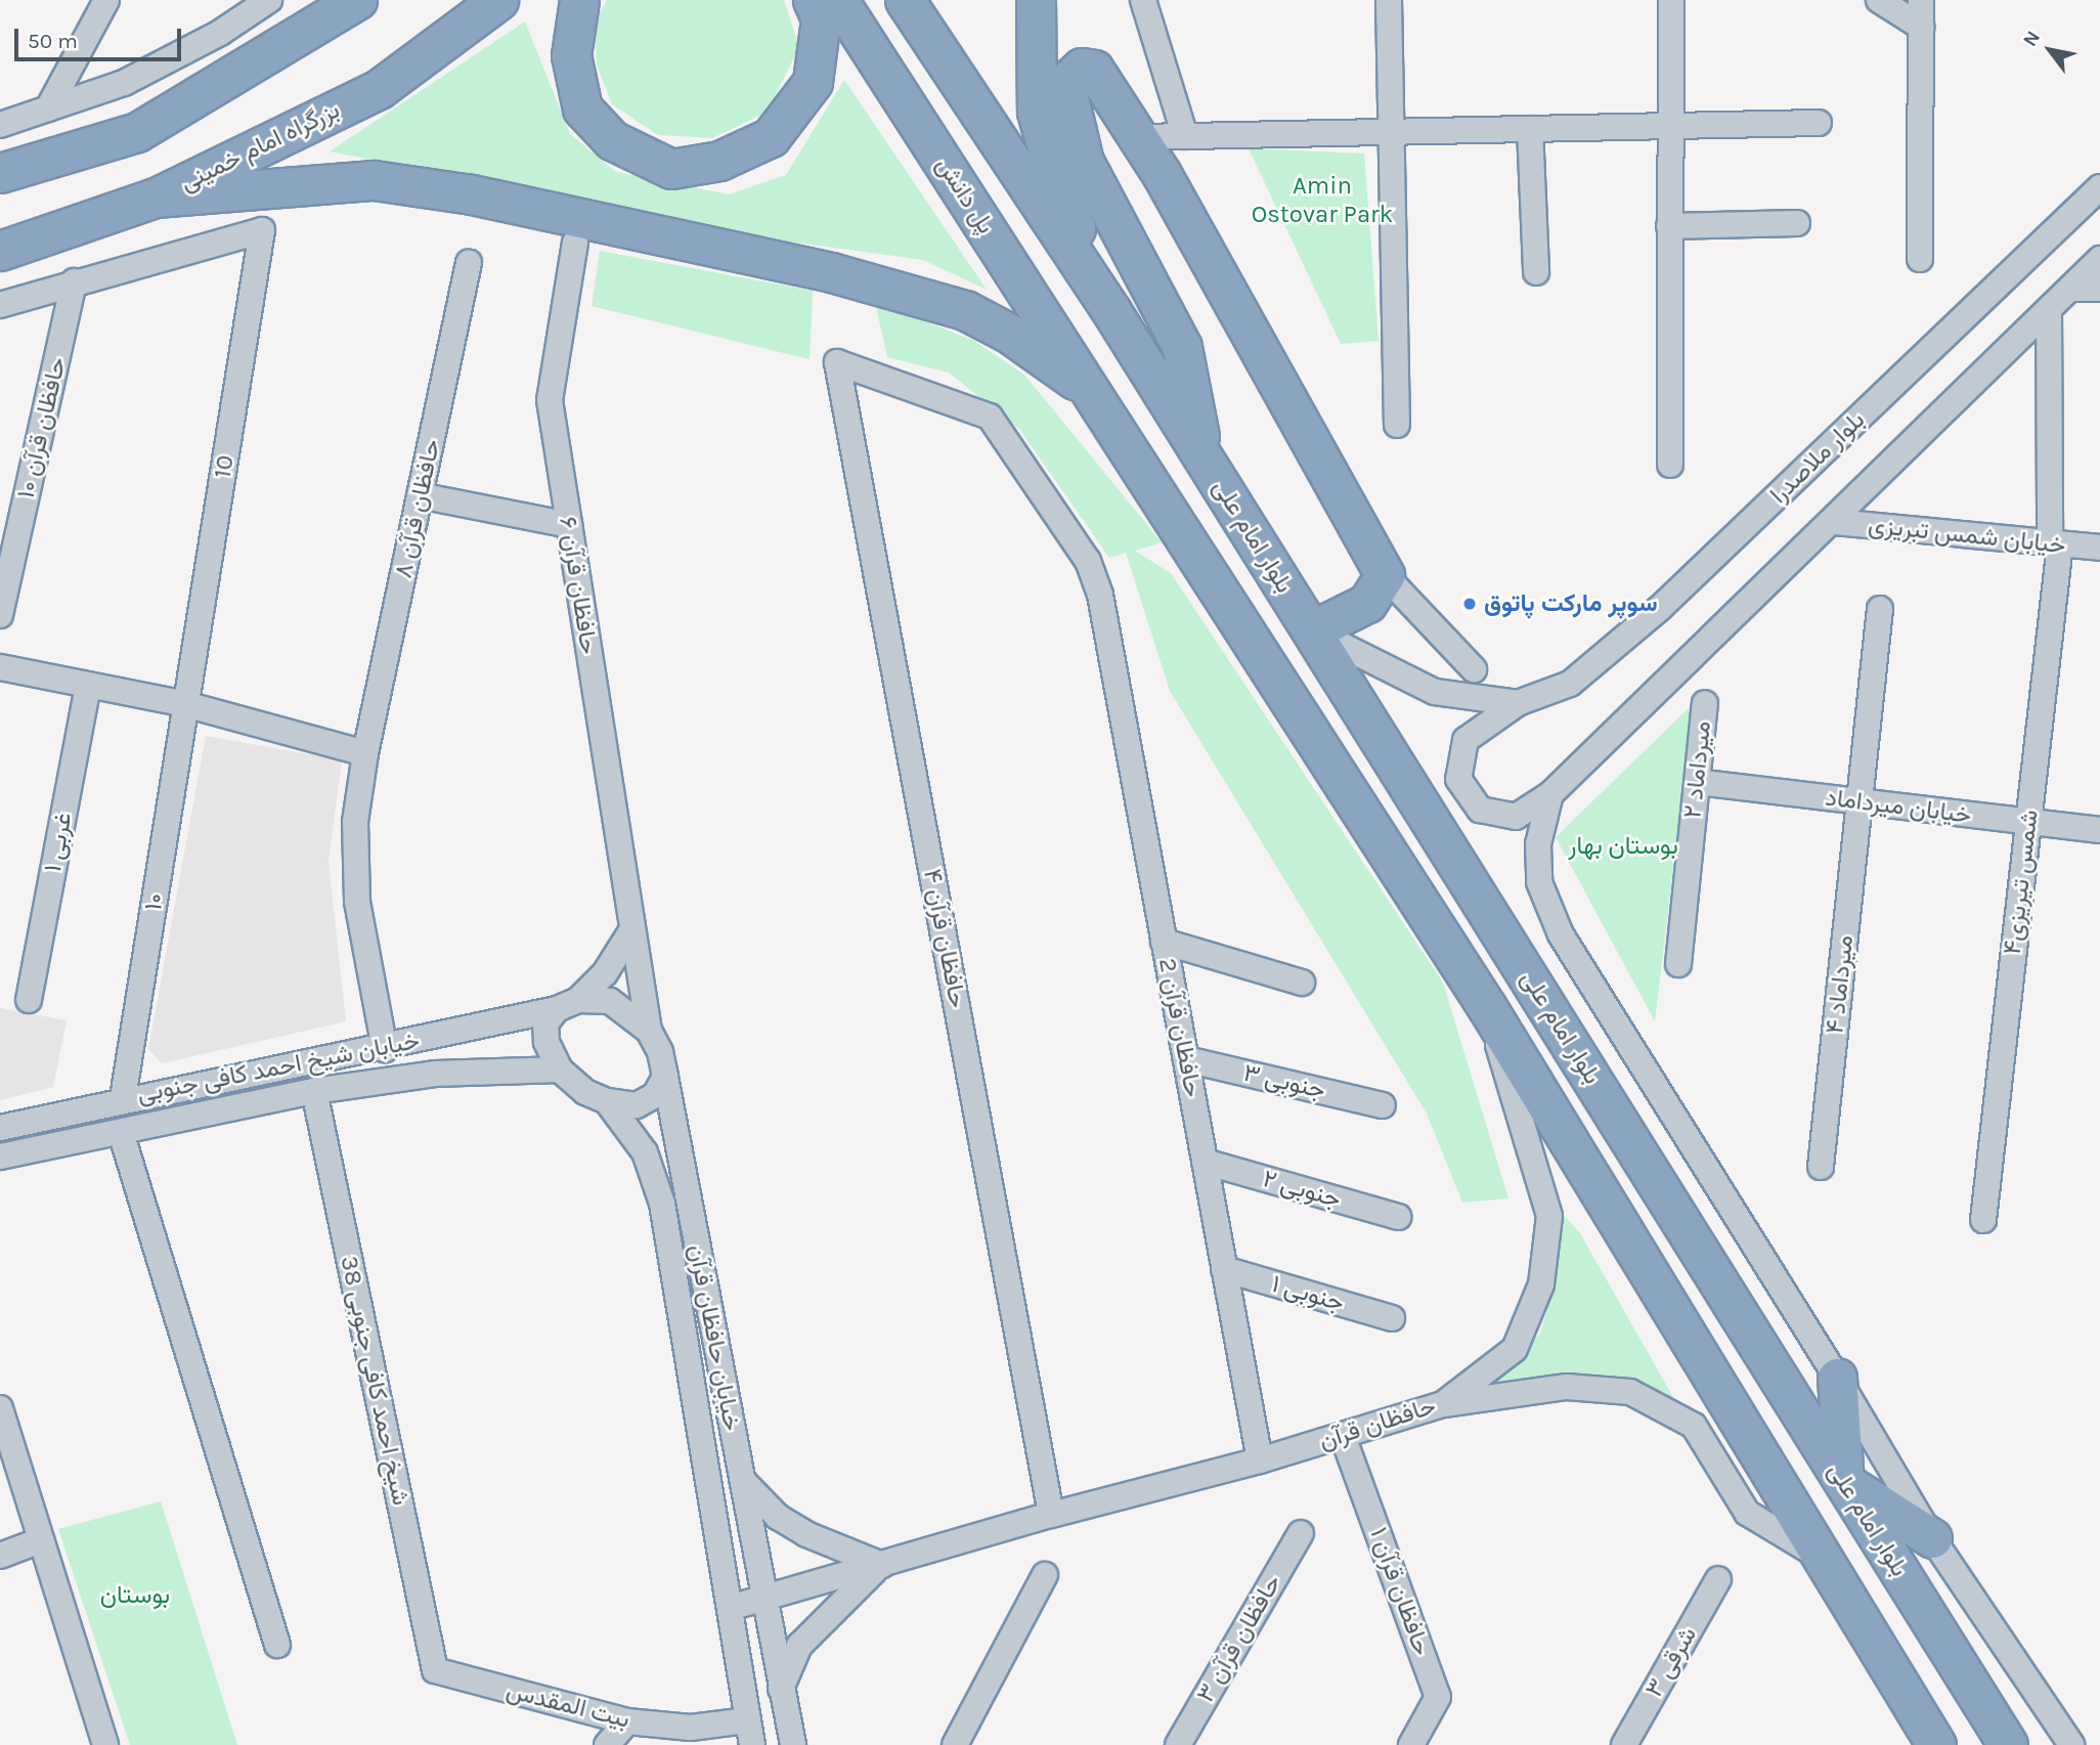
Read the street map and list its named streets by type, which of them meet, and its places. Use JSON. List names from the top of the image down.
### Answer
{
  "streets": {
    "highway": ["بزرگراه امام خمینی", "پل دانش", "بلوار امام علی"],
    "street": [
      "حافظان قرآن ۱۰",
      "بلوار ملاصدرا",
      "10",
      "حافظان قرآن ۸",
      "خیابان شمس تبریزی",
      "حافظان قرآن ۶",
      "میرداماد ۲",
      "خیابان میرداماد",
      "۱ غربی",
      "شمس تیریزی۴",
      "۱۰",
      "حافظان قرآن ۴",
      "میرداماد ۴",
      "حافظان قرآن 2",
      "خیابان شیخ احمد کافی جنوبی",
      "جنوبی ۳",
      "جنوبی ۲",
      "جنوبی ۱",
      "خیابان حافظان قرآن",
      "شیخ احمد کافی جنوبی 38",
      "حافظان قرآن",
      "حافظان قرآن ۱",
      "حافظان قرآن ۳",
      "۳ شرقی",
      "بیت المقدس"
    ]
  },
  "crossings": [
    ["پل دانش", "بلوار امام علی"],
    ["حافظان قرآن ۱۰", "10"],
    ["10", "۱۰"],
    ["حافظان قرآن ۸", "خیابان شیخ احمد کافی جنوبی"],
    ["خیابان شمس تبریزی", "شمس تیریزی۴"],
    ["بلوار امام علی", "حافظان قرآن"],
    ["حافظان قرآن ۶", "خیابان شیخ احمد کافی جنوبی"],
    ["حافظان قرآن ۶", "خیابان حافظان قرآن"],
    ["میرداماد ۲", "خیابان میرداماد"],
    ["خیابان میرداماد", "شمس تیریزی۴"],
    ["خیابان میرداماد", "میرداماد ۴"],
    ["۱۰", "خیابان شیخ احمد کافی جنوبی"],
    ["حافظان قرآن ۴", "حافظان قرآن 2"],
    ["حافظان قرآن ۴", "حافظان قرآن"],
    ["حافظان قرآن 2", "جنوبی ۳"],
    ["حافظان قرآن 2", "جنوبی ۲"],
    ["حافظان قرآن 2", "جنوبی ۱"],
    ["حافظان قرآن 2", "حافظان قرآن"],
    ["خیابان شیخ احمد کافی جنوبی", "خیابان حافظان قرآن"],
    ["خیابان شیخ احمد کافی جنوبی", "شیخ احمد کافی جنوبی 38"],
    ["خیابان حافظان قرآن", "حافظان قرآن"],
    ["خیابان حافظان قرآن", "بیت المقدس"],
    ["شیخ احمد کافی جنوبی 38", "بیت المقدس"],
    ["حافظان قرآن", "حافظان قرآن ۱"]
  ],
  "parks": ["Amin Ostovar Park", "بوستان بهار", "بوستان"],
  "places": ["سوپر مارکت پاتوق"],
  "scale_bar": "50 m",
  "north": "top left"
}
